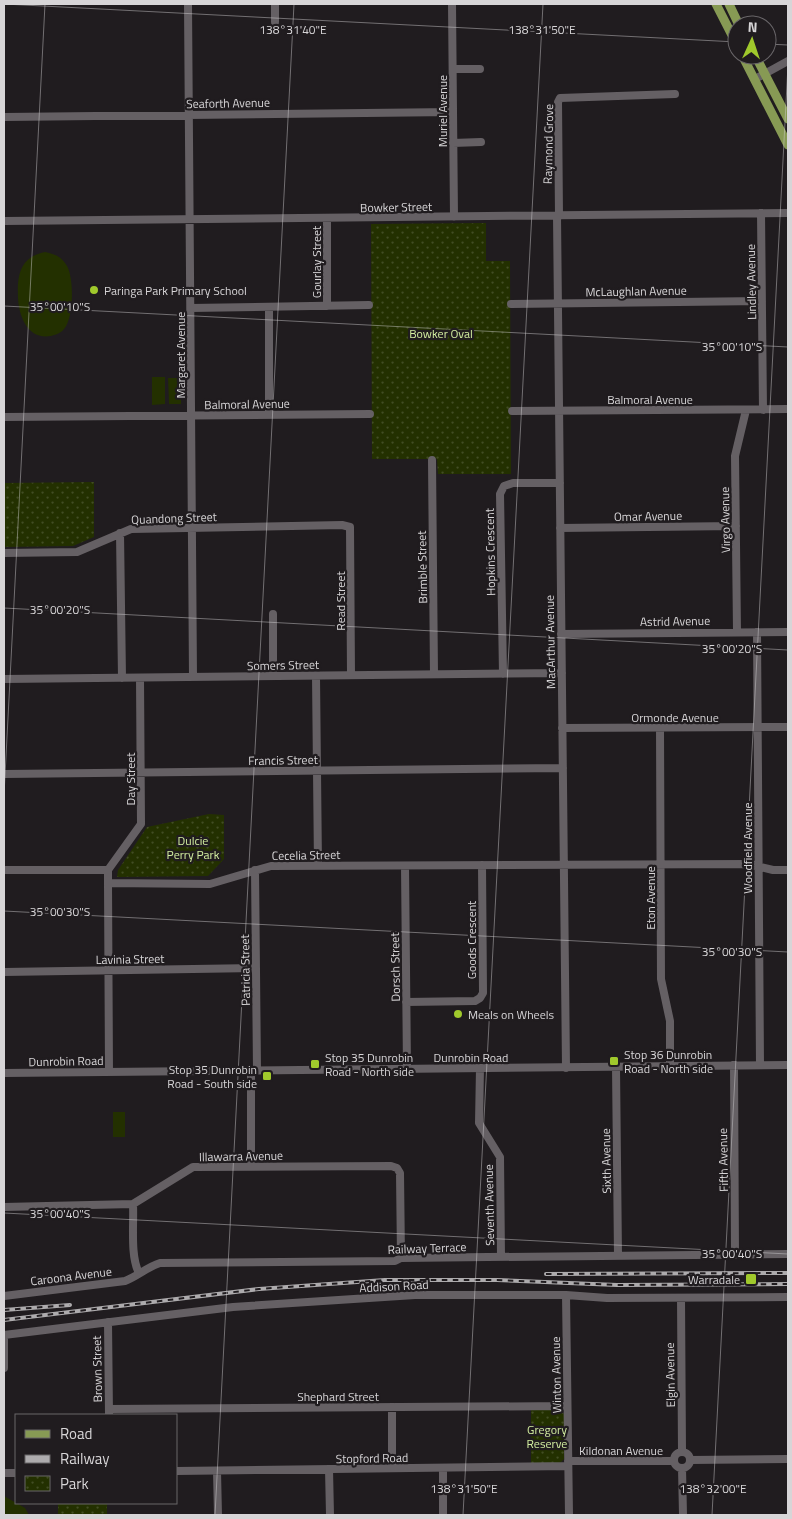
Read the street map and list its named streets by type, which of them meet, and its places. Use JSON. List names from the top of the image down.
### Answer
{
  "streets": {
    "street": [
      "Seaforth Avenue",
      "Muriel Avenue",
      "Raymond Grove",
      "Bowker Street",
      "Gourlay Street",
      "Lindley Avenue",
      "McLaughlan Avenue",
      "Margaret Avenue",
      "Balmoral Avenue",
      "Omar Avenue",
      "Quandong Street",
      "Virgo Avenue",
      "Hopkins Crescent",
      "Brimble Street",
      "Read Street",
      "Astrid Avenue",
      "MacArthur Avenue",
      "Somers Street",
      "Ormonde Avenue",
      "Francis Street",
      "Day Street",
      "Woodfield Avenue",
      "Cecelia Street",
      "Eton Avenue",
      "Goods Crescent",
      "Lavinia Street",
      "Dorsch Street",
      "Patricia Street",
      "Dunrobin Road",
      "Illawarra Avenue",
      "Fifth Avenue",
      "Sixth Avenue",
      "Seventh Avenue",
      "Railway Terrace",
      "Caroona Avenue",
      "Addison Road",
      "Brown Street",
      "Winton Avenue",
      "Elgin Avenue",
      "Shephard Street",
      "Kildonan Avenue",
      "Stopford Road"
    ]
  },
  "crossings": [
    ["Seaforth Avenue", "Muriel Avenue"],
    ["Seaforth Avenue", "Margaret Avenue"],
    ["Muriel Avenue", "Bowker Street"],
    ["Raymond Grove", "Bowker Street"],
    ["Raymond Grove", "MacArthur Avenue"],
    ["Bowker Street", "Gourlay Street"],
    ["Bowker Street", "Lindley Avenue"],
    ["Bowker Street", "Margaret Avenue"],
    ["Bowker Street", "MacArthur Avenue"],
    ["Lindley Avenue", "McLaughlan Avenue"],
    ["Lindley Avenue", "Balmoral Avenue"],
    ["McLaughlan Avenue", "MacArthur Avenue"],
    ["Margaret Avenue", "Balmoral Avenue"],
    ["Margaret Avenue", "Quandong Street"],
    ["Margaret Avenue", "Somers Street"],
    ["Balmoral Avenue", "Virgo Avenue"],
    ["Balmoral Avenue", "MacArthur Avenue"],
    ["Omar Avenue", "Virgo Avenue"],
    ["Omar Avenue", "MacArthur Avenue"],
    ["Quandong Street", "Read Street"],
    ["Virgo Avenue", "Astrid Avenue"],
    ["Hopkins Crescent", "MacArthur Avenue"],
    ["Hopkins Crescent", "Somers Street"],
    ["Brimble Street", "Somers Street"],
    ["Read Street", "Somers Street"],
    ["Astrid Avenue", "MacArthur Avenue"],
    ["Astrid Avenue", "Woodfield Avenue"],
    ["MacArthur Avenue", "Somers Street"],
    ["MacArthur Avenue", "Ormonde Avenue"],
    ["MacArthur Avenue", "Francis Street"],
    ["MacArthur Avenue", "Cecelia Street"],
    ["MacArthur Avenue", "Dunrobin Road"],
    ["Somers Street", "Day Street"],
    ["Ormonde Avenue", "Woodfield Avenue"],
    ["Ormonde Avenue", "Eton Avenue"],
    ["Francis Street", "Day Street"],
    ["Woodfield Avenue", "Cecelia Street"],
    ["Woodfield Avenue", "Dunrobin Road"],
    ["Cecelia Street", "Eton Avenue"],
    ["Cecelia Street", "Goods Crescent"],
    ["Cecelia Street", "Dorsch Street"],
    ["Cecelia Street", "Patricia Street"],
    ["Eton Avenue", "Dunrobin Road"],
    ["Goods Crescent", "Dorsch Street"],
    ["Lavinia Street", "Patricia Street"],
    ["Dorsch Street", "Dunrobin Road"],
    ["Patricia Street", "Dunrobin Road"],
    ["Patricia Street", "Illawarra Avenue"],
    ["Dunrobin Road", "Fifth Avenue"],
    ["Dunrobin Road", "Sixth Avenue"],
    ["Dunrobin Road", "Seventh Avenue"],
    ["Illawarra Avenue", "Railway Terrace"],
    ["Fifth Avenue", "Railway Terrace"],
    ["Sixth Avenue", "Railway Terrace"],
    ["Seventh Avenue", "Railway Terrace"],
    ["Railway Terrace", "Caroona Avenue"],
    ["Addison Road", "Brown Street"],
    ["Addison Road", "Winton Avenue"],
    ["Addison Road", "Elgin Avenue"],
    ["Brown Street", "Shephard Street"],
    ["Winton Avenue", "Shephard Street"],
    ["Winton Avenue", "Kildonan Avenue"],
    ["Winton Avenue", "Stopford Road"],
    ["Elgin Avenue", "Kildonan Avenue"],
    ["Kildonan Avenue", "Stopford Road"]
  ],
  "parks": ["Bowker Oval", "Dulcie Perry Park", "Gregory Reserve"],
  "places": {
    "other": ["Paringa Park Primary School", "Meals on Wheels"],
    "transit": [
      "Stop 36 Dunrobin Road - North side",
      "Stop 35 Dunrobin Road - North side",
      "Stop 35 Dunrobin Road - South side",
      "Warradale"
    ]
  },
  "legend": ["Road", "Railway", "Park"],
  "north": "top",
  "coordinates": [
    "138°31'40\"E",
    "138°31'50\"E",
    "35°00'10\"S",
    "35°00'20\"S",
    "35°00'30\"S",
    "35°00'40\"S",
    "138°32'00\"E"
  ]
}
